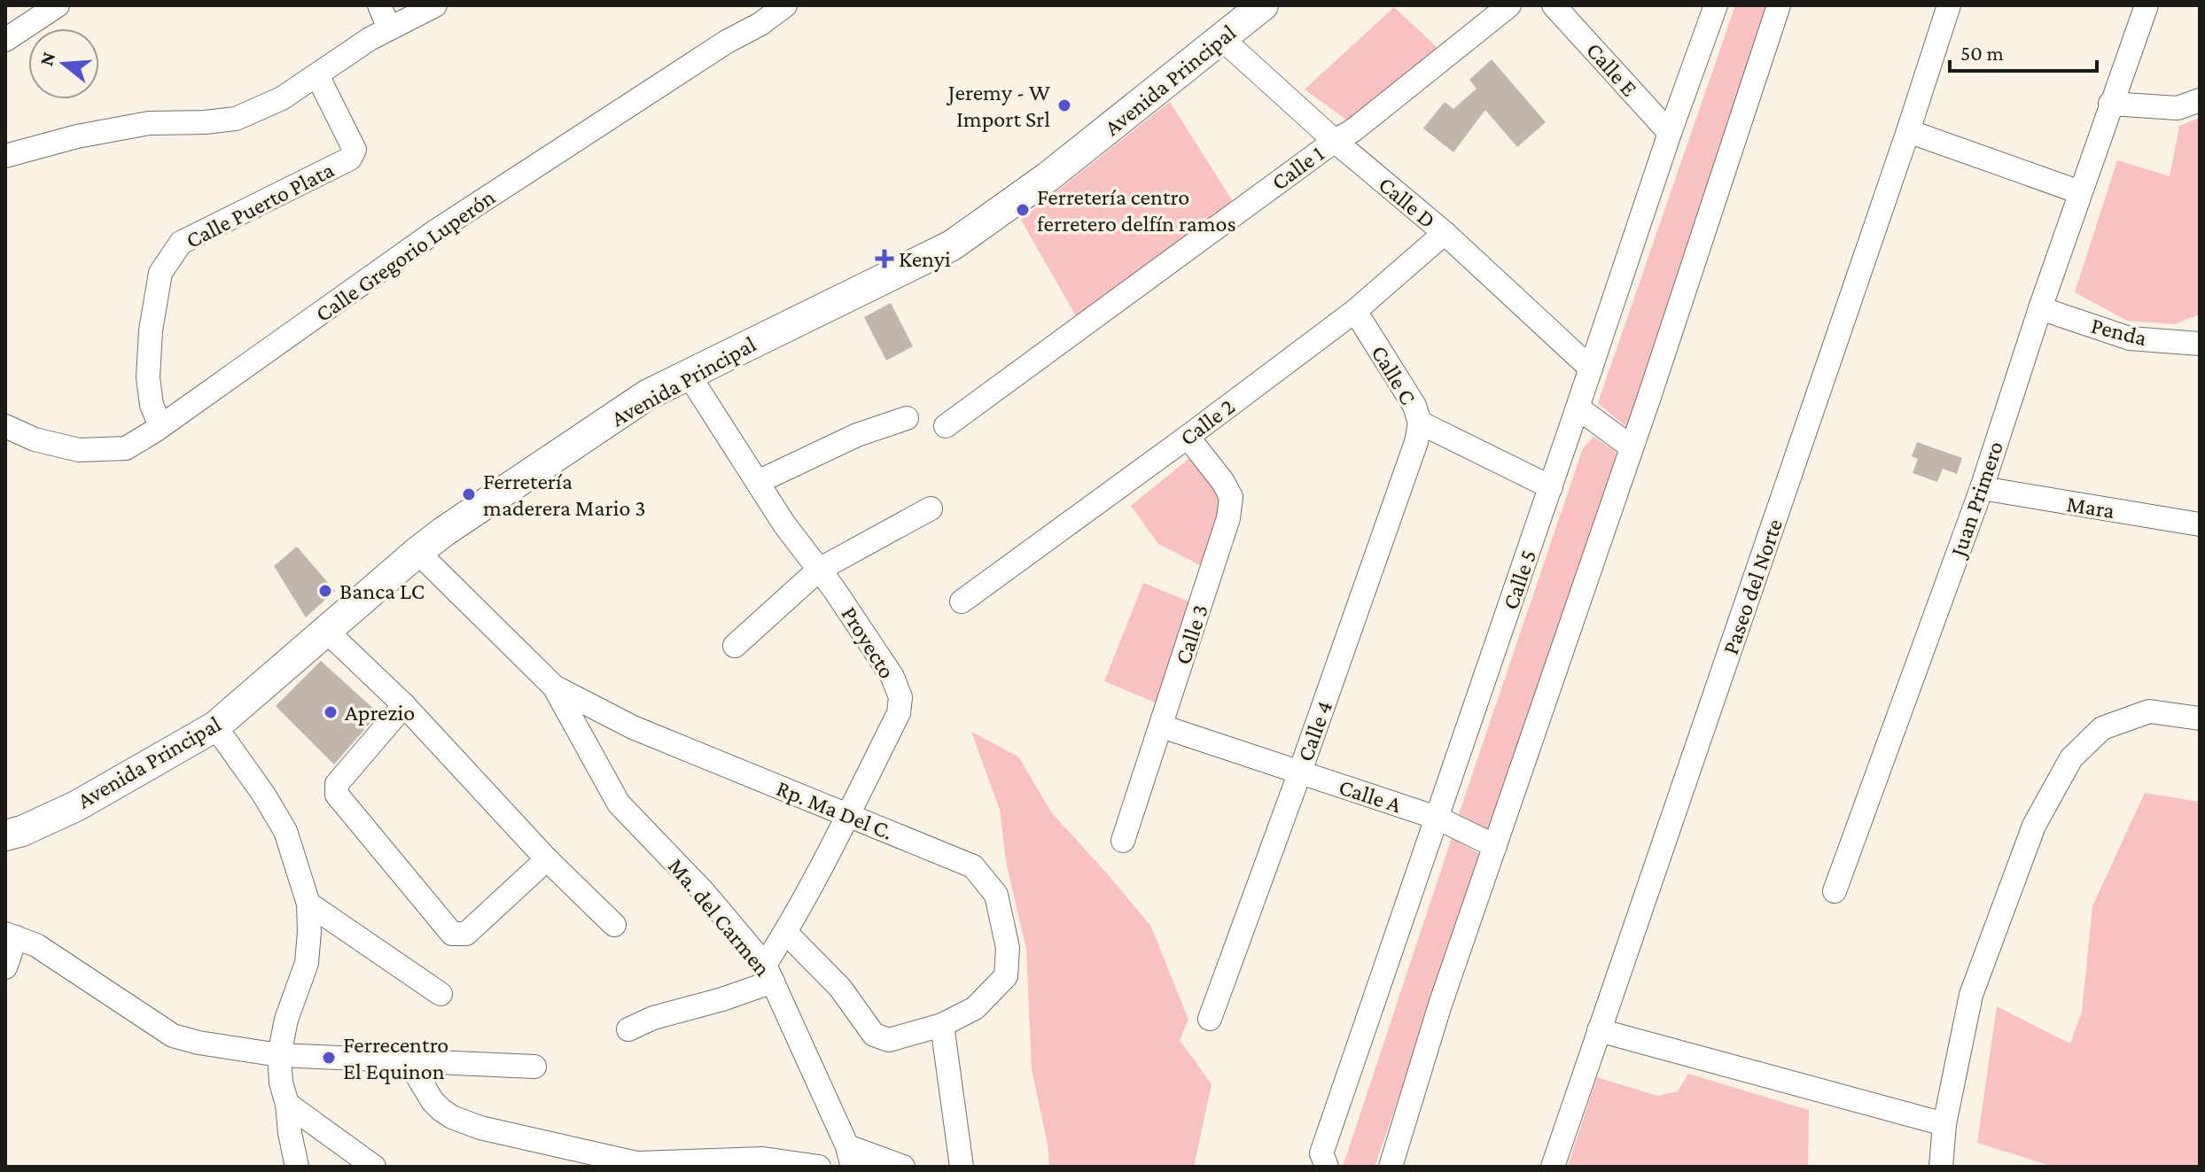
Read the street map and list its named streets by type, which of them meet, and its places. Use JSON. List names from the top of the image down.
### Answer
{
  "streets": {
    "street": [
      "Calle E",
      "Avenida Principal",
      "Calle 1",
      "Calle D",
      "Calle Puerto Plata",
      "Calle Gregorio Luperón",
      "Penda",
      "Calle C",
      "Calle 2",
      "Juan Primero",
      "Mara",
      "Calle 5",
      "Paseo del Norte",
      "Calle 3",
      "Proyecto",
      "Calle 4",
      "Calle A",
      "Rp. Ma Del C.",
      "Ma. del Carmen"
    ]
  },
  "crossings": [
    ["Calle E", "Calle 5"],
    ["Avenida Principal", "Calle D"],
    ["Avenida Principal", "Proyecto"],
    ["Calle 1", "Calle D"],
    ["Calle D", "Calle 2"],
    ["Calle D", "Calle 5"],
    ["Calle Puerto Plata", "Calle Gregorio Luperón"],
    ["Penda", "Juan Primero"],
    ["Calle C", "Calle 2"],
    ["Calle C", "Calle 4"],
    ["Calle 2", "Calle 3"],
    ["Juan Primero", "Mara"],
    ["Calle 5", "Calle A"],
    ["Calle 3", "Calle A"],
    ["Proyecto", "Rp. Ma Del C."],
    ["Proyecto", "Ma. del Carmen"],
    ["Calle 4", "Calle A"],
    ["Rp. Ma Del C.", "Ma. del Carmen"]
  ],
  "places": {
    "other": [
      "Jeremy - W Import Srl",
      "Ferretería centro ferretero delfín ramos",
      "Ferretería maderera Mario 3",
      "Banca LC",
      "Aprezio",
      "Ferrecentro El Equinon"
    ],
    "health": ["Kenyi"]
  },
  "scale_bar": "50 m",
  "north": "left"
}
